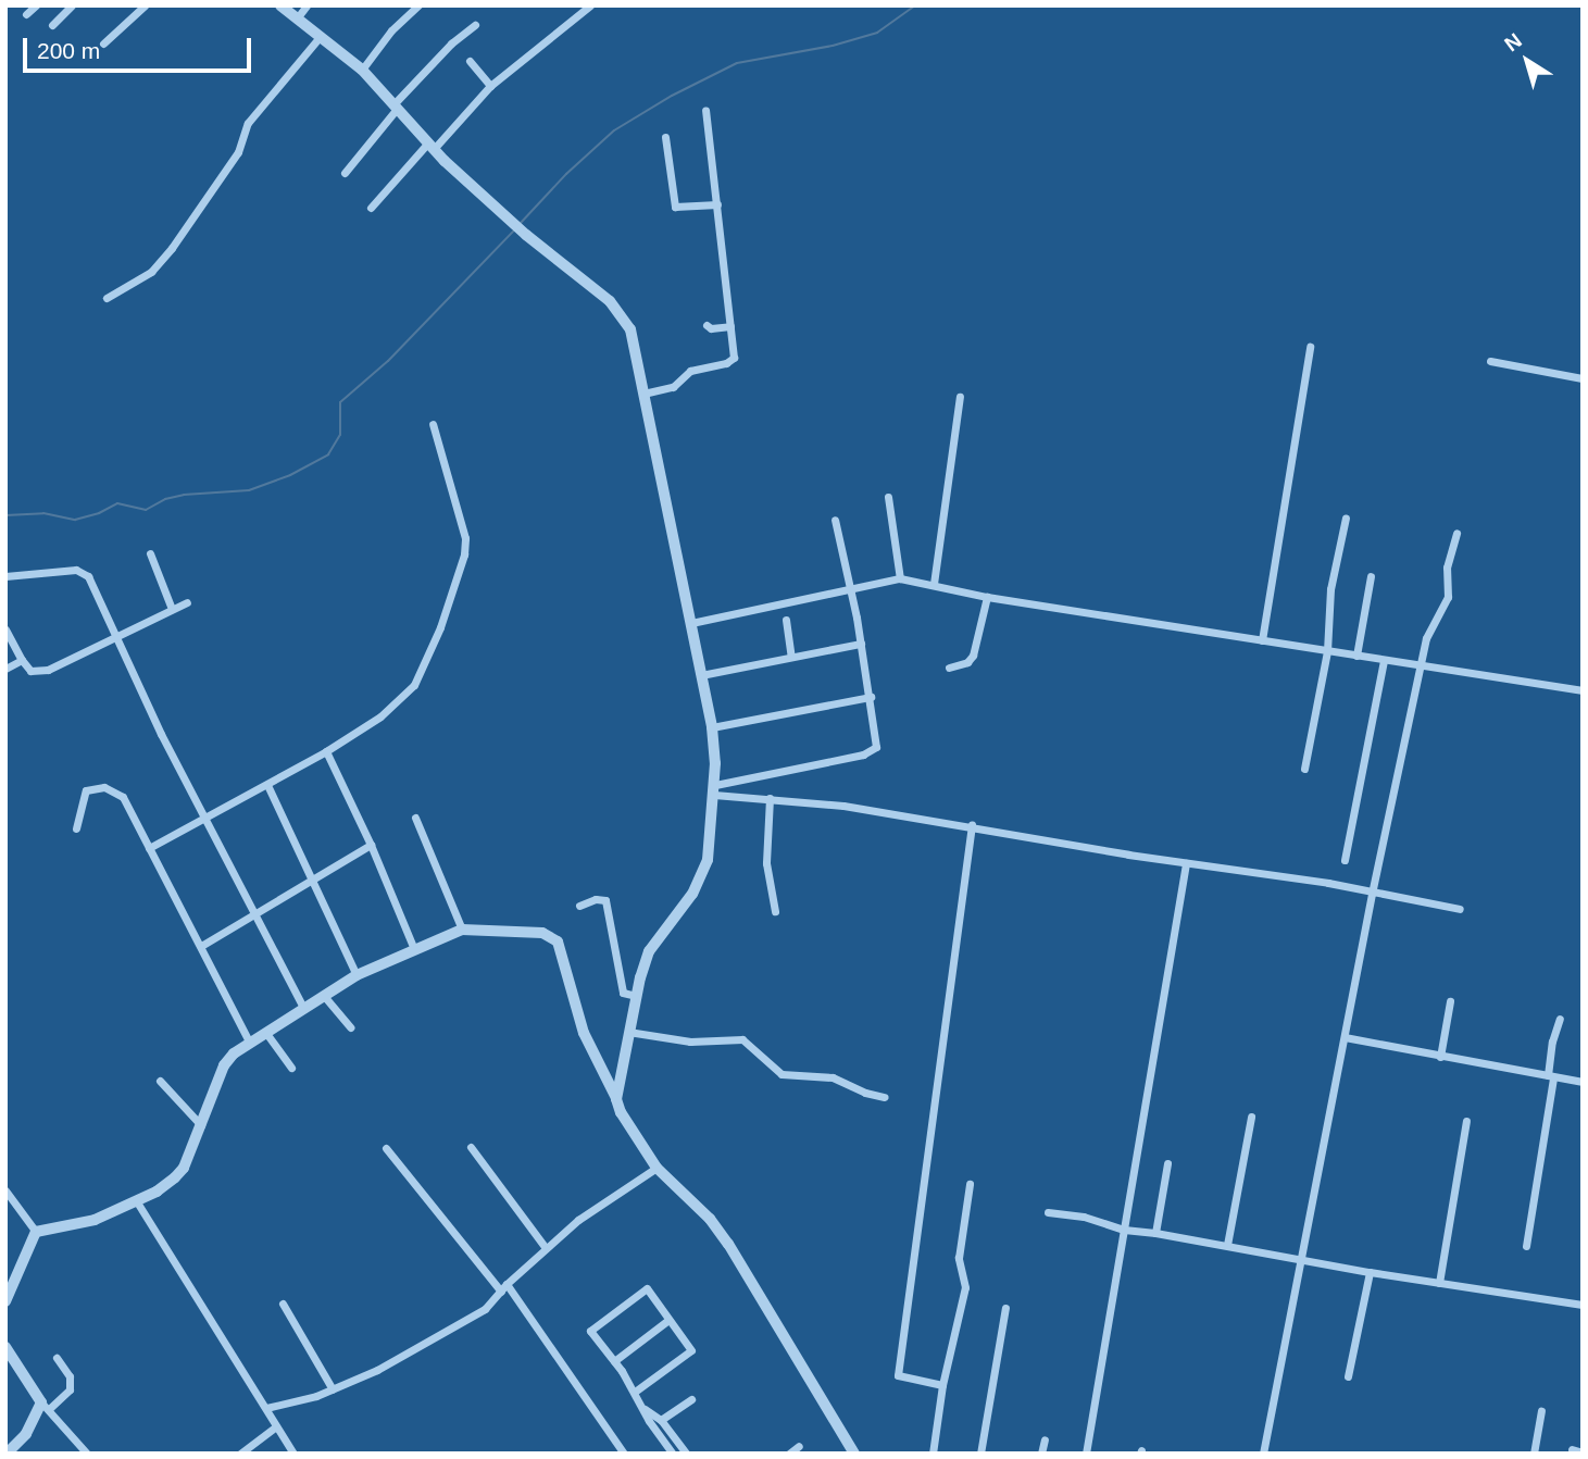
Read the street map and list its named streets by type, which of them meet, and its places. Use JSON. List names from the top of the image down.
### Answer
{
  "scale_bar": "200 m",
  "north": "top left"
}
